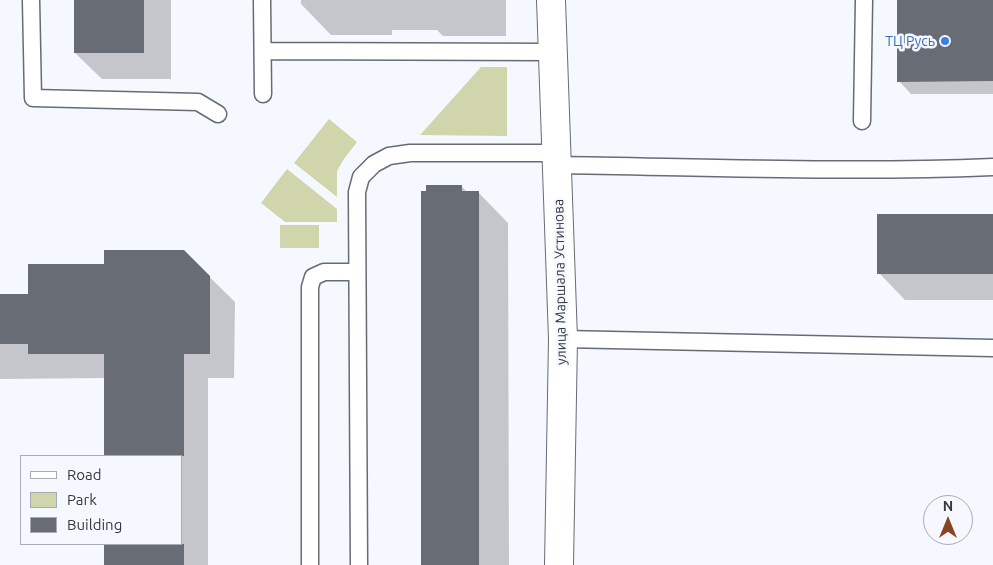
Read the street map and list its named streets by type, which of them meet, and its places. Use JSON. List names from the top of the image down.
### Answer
{
  "streets": {
    "street": ["улица Маршала Устинова"]
  },
  "places": ["ТЦ Русь"],
  "legend": ["Road", "Park", "Building"],
  "north": "top"
}
